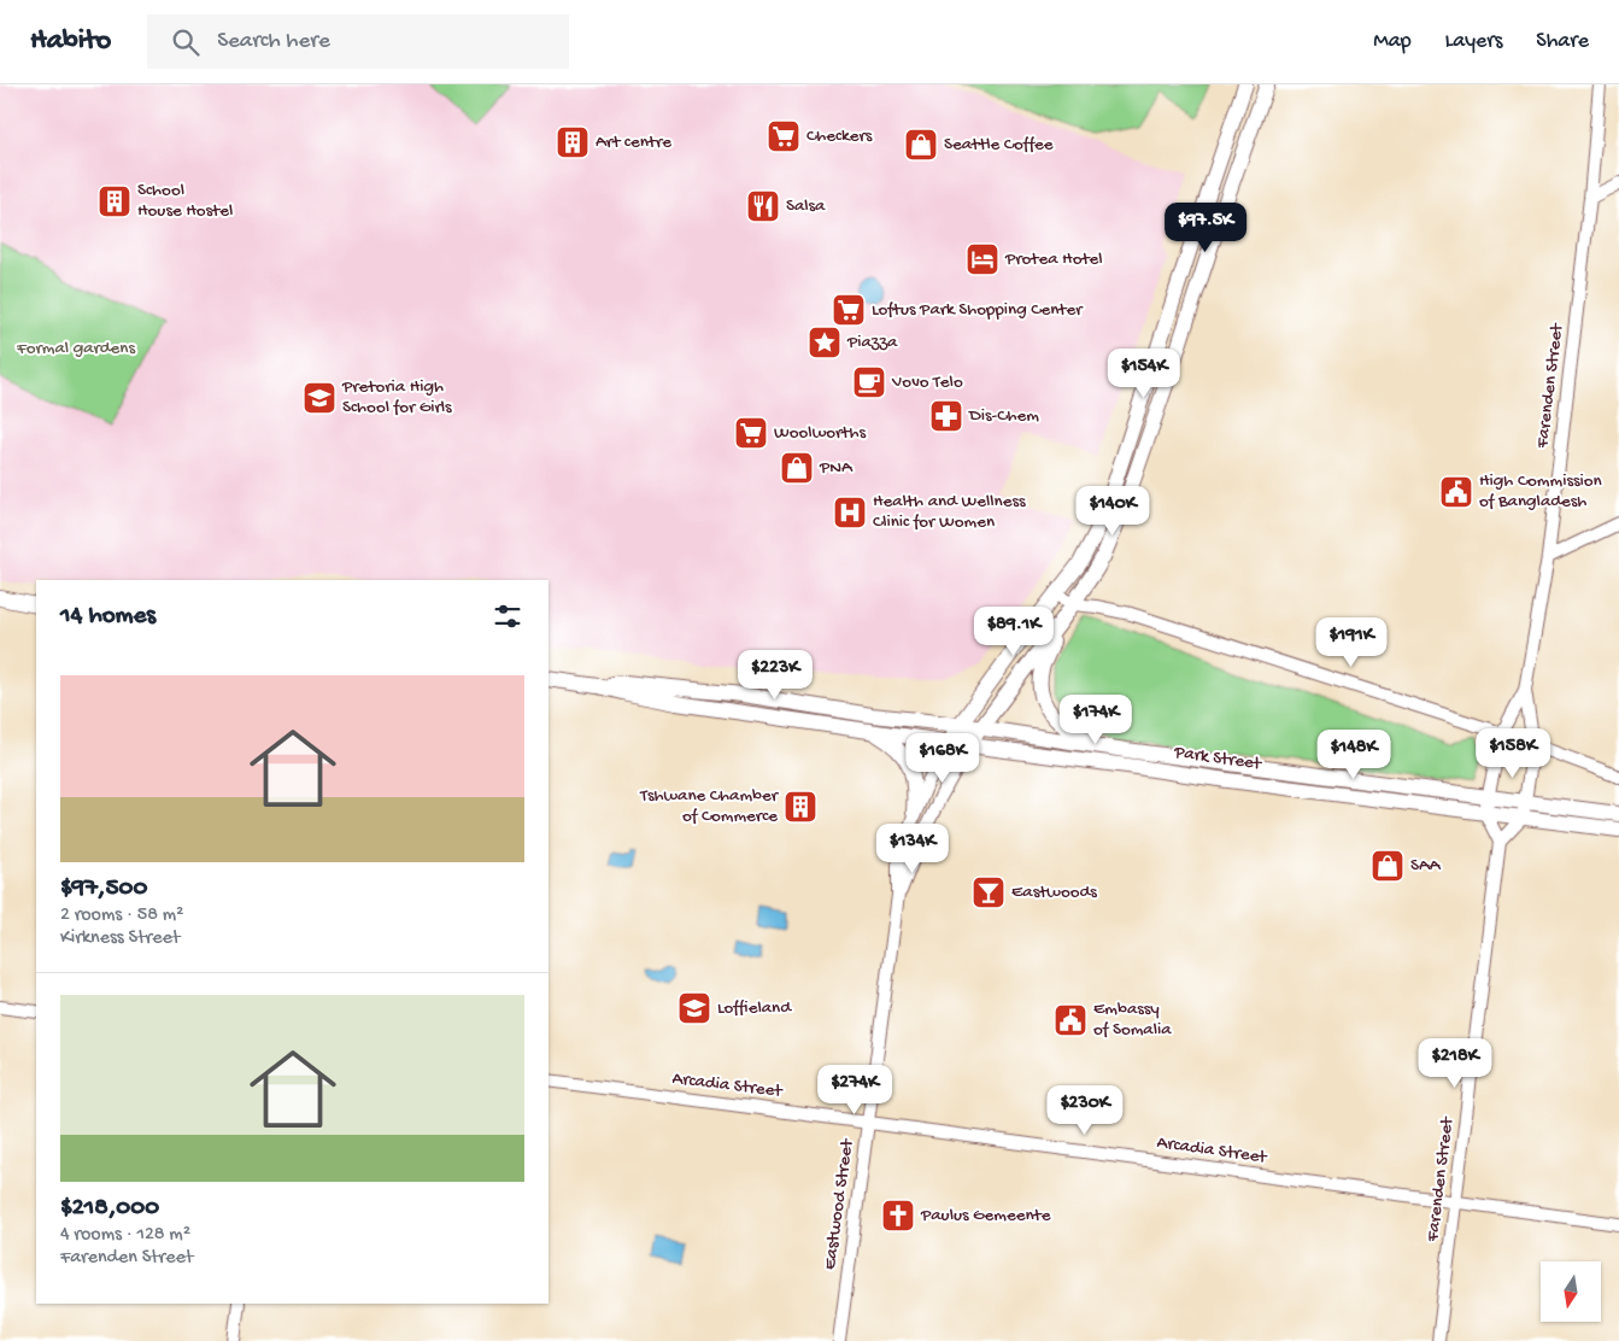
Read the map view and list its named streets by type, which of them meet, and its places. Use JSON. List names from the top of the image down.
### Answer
{
  "streets": {
    "street": [
      "Farenden Street",
      "Park Street",
      "Arcadia Street",
      "Eastwood Street"
    ]
  },
  "crossings": [
    ["Farenden Street", "Park Street"],
    ["Farenden Street", "Arcadia Street"],
    ["Park Street", "Eastwood Street"],
    ["Arcadia Street", "Eastwood Street"]
  ],
  "parks": ["Formal gardens"],
  "places": {
    "supermarket": ["Checkers", "Loftus Park Shopping Center", "Woolworths"],
    "building": ["Art centre", "School House Hostel", "Tshwane Chamber of Commerce"],
    "shop": ["Seattle Coffee", "PNA", "SAA"],
    "restaurant": ["Salsa"],
    "hotel": ["Protea Hotel"],
    "place": ["Piazza"],
    "cafe": ["Vovo Telo"],
    "school or university": ["Pretoria High School for Girls", "Loffieland"],
    "pharmacy": ["Dis-Chem"],
    "public building": ["High Commission of Bangladesh", "Embassy of Somalia"],
    "hospital": ["Health and Wellness Clinic for Women"],
    "bar": ["Eastwoods"],
    "church": ["Paulus Gemeente"]
  },
  "north": "bottom",
  "page": {
    "header": "Habito",
    "search": "Search here",
    "nav": ["Map", "Layers", "Share"],
    "price": [
      "$97.5K",
      "$154K",
      "$140K",
      "$89.1K",
      "$191K",
      "$223K",
      "$174K",
      "$158K",
      "$148K",
      "$168K",
      "$134K",
      "$218K",
      "$274K",
      "$230K"
    ],
    "heading": "14 homes",
    "list": [
      {
        "name": "$97,500",
        "note": "2 rooms · 58 m² · Kirkness Street"
      },
      {
        "name": "$218,000",
        "note": "4 rooms · 128 m² · Farenden Street"
      }
    ]
  }
}
